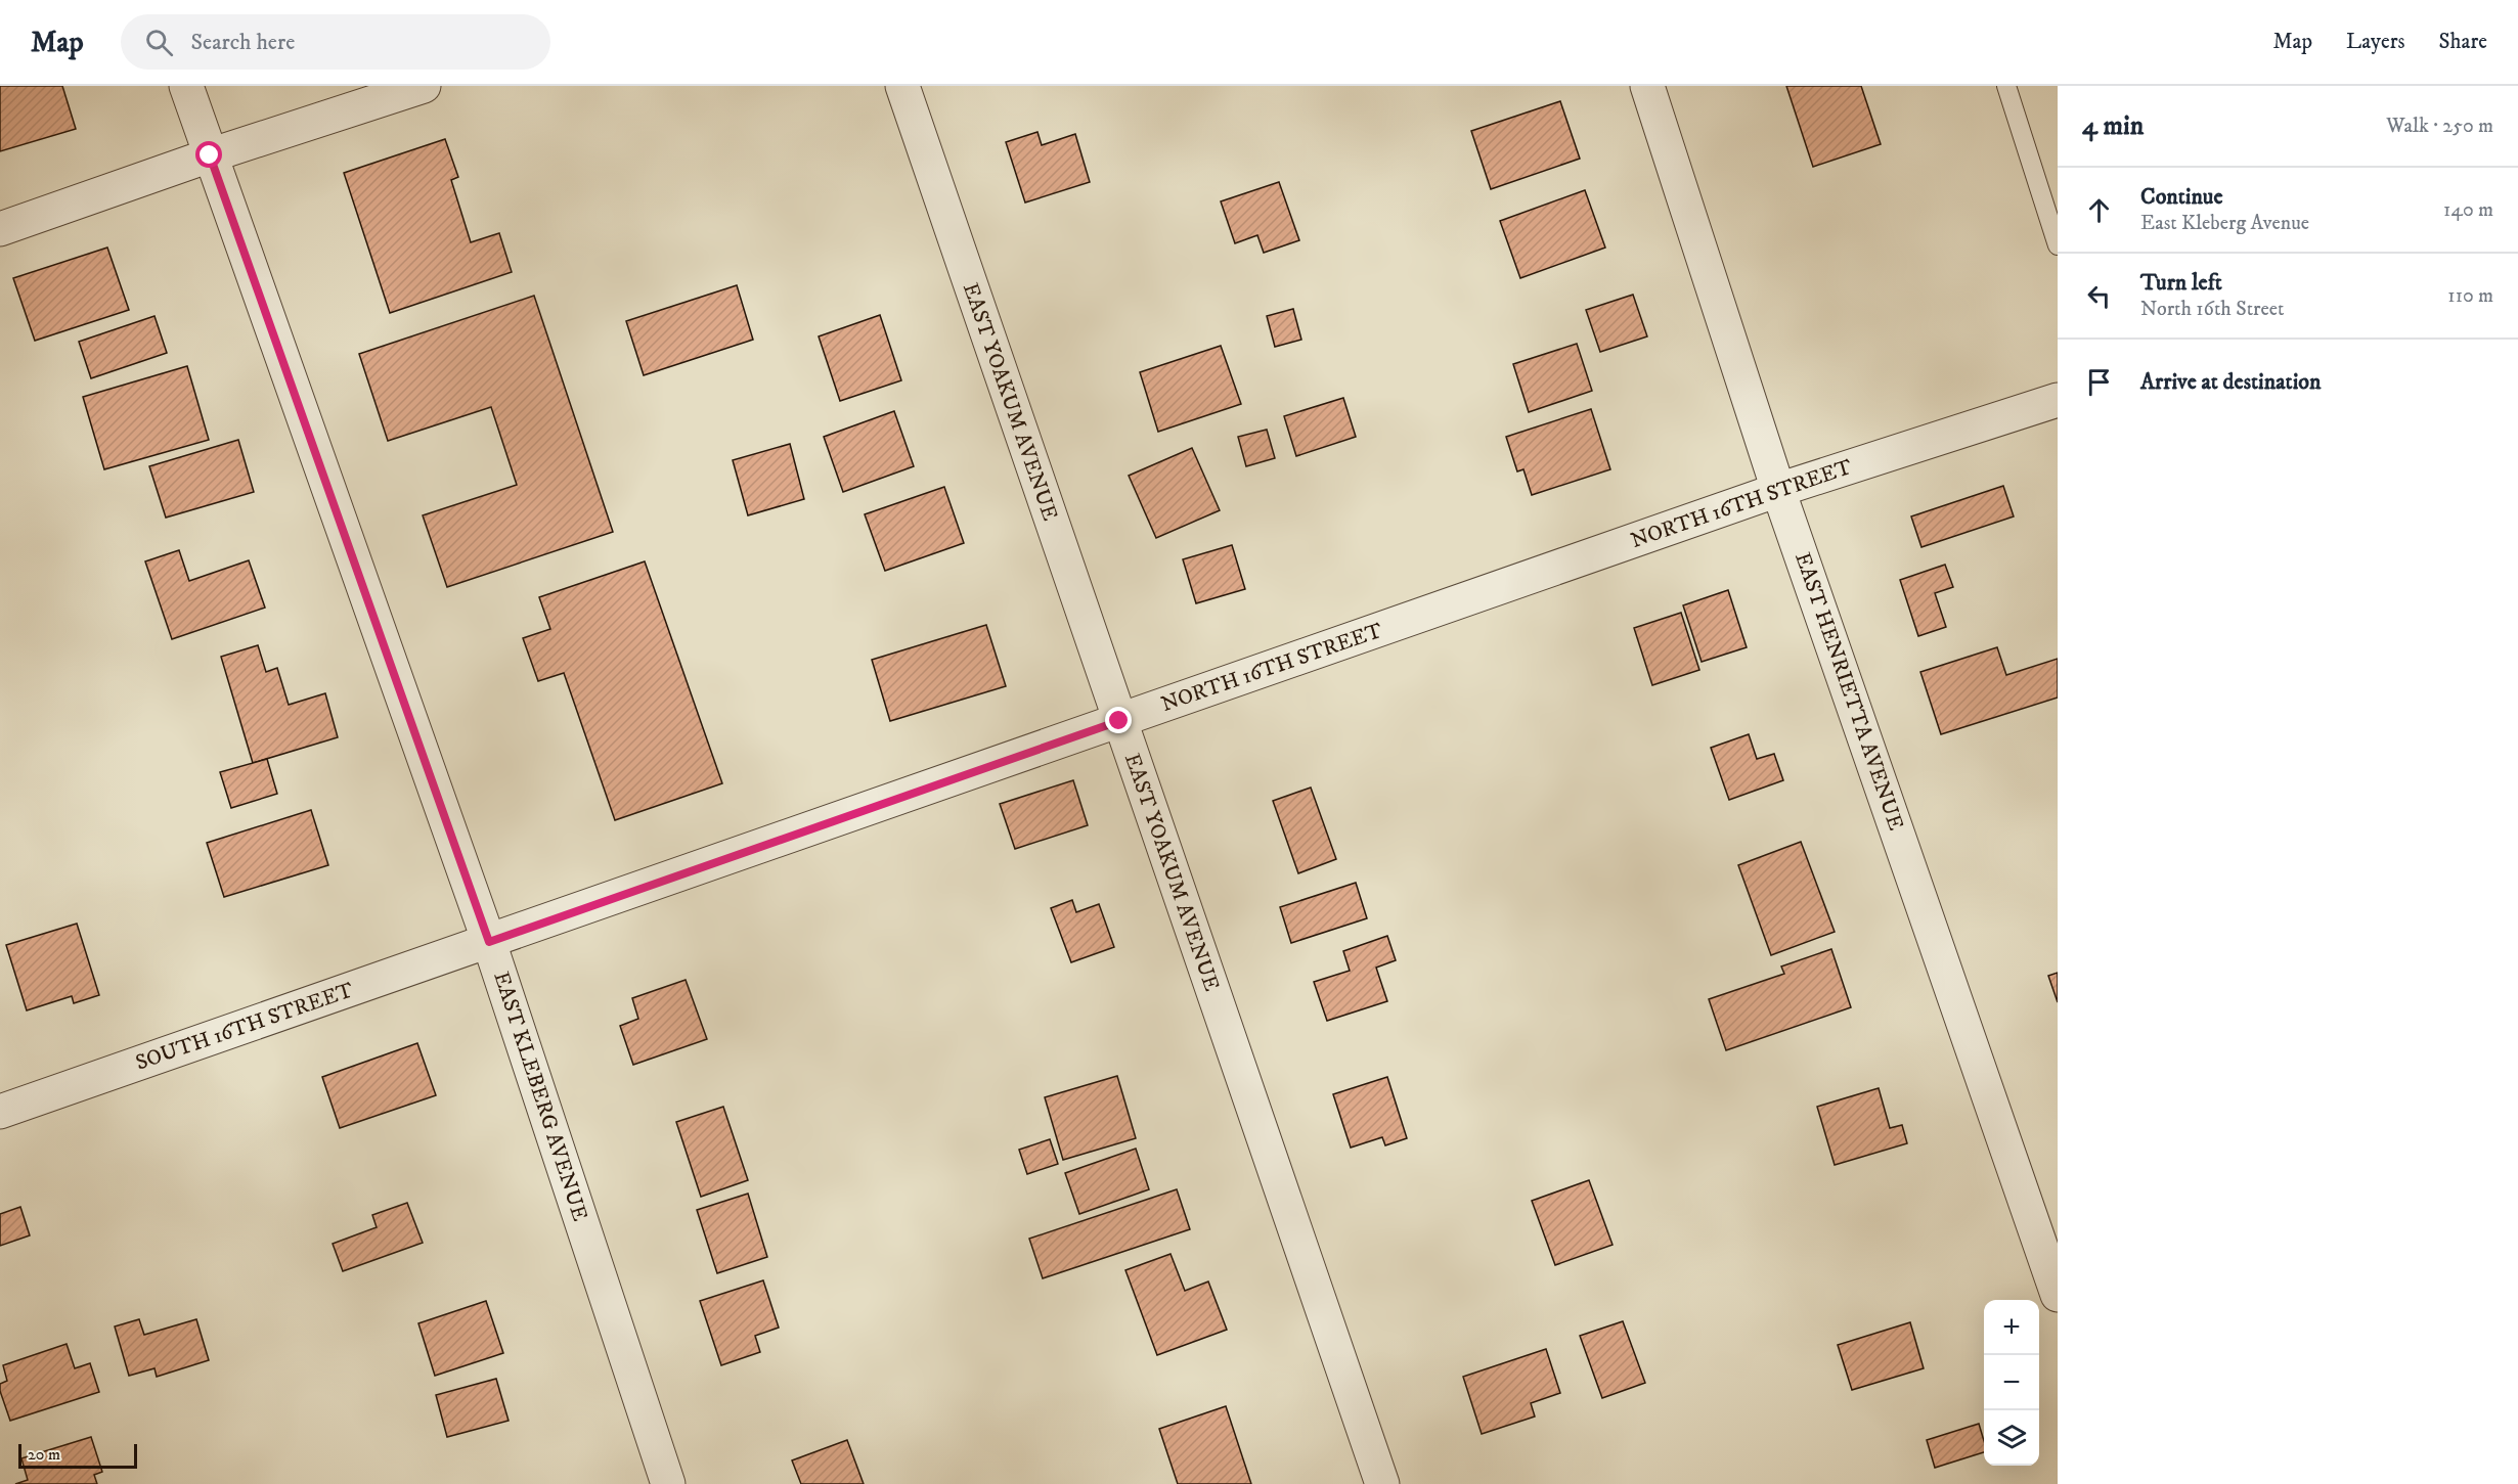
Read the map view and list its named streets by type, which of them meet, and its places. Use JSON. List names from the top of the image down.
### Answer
{
  "streets": {
    "street": [
      "EAST YOAKUM AVENUE",
      "NORTH 16TH STREET",
      "EAST HENRIETTA AVENUE",
      "SOUTH 16TH STREET",
      "EAST KLEBERG AVENUE"
    ]
  },
  "crossings": [
    ["EAST YOAKUM AVENUE", "NORTH 16TH STREET"],
    ["NORTH 16TH STREET", "EAST HENRIETTA AVENUE"],
    ["NORTH 16TH STREET", "SOUTH 16TH STREET"],
    ["NORTH 16TH STREET", "EAST KLEBERG AVENUE"],
    ["SOUTH 16TH STREET", "EAST KLEBERG AVENUE"]
  ],
  "scale_bar": "20 m",
  "page": {
    "header": "Map",
    "search": "Search here",
    "nav": ["Map", "Layers", "Share"],
    "heading": ["4 min", "Walk · 250 m"],
    "list": [
      ["Continue", "East Kleberg Avenue", "140 m"],
      ["Turn left", "North 16th Street", "110 m"],
      "Arrive at destination"
    ],
    "map_buttons": ["+", "−"],
    "scale": "20 m"
  }
}
